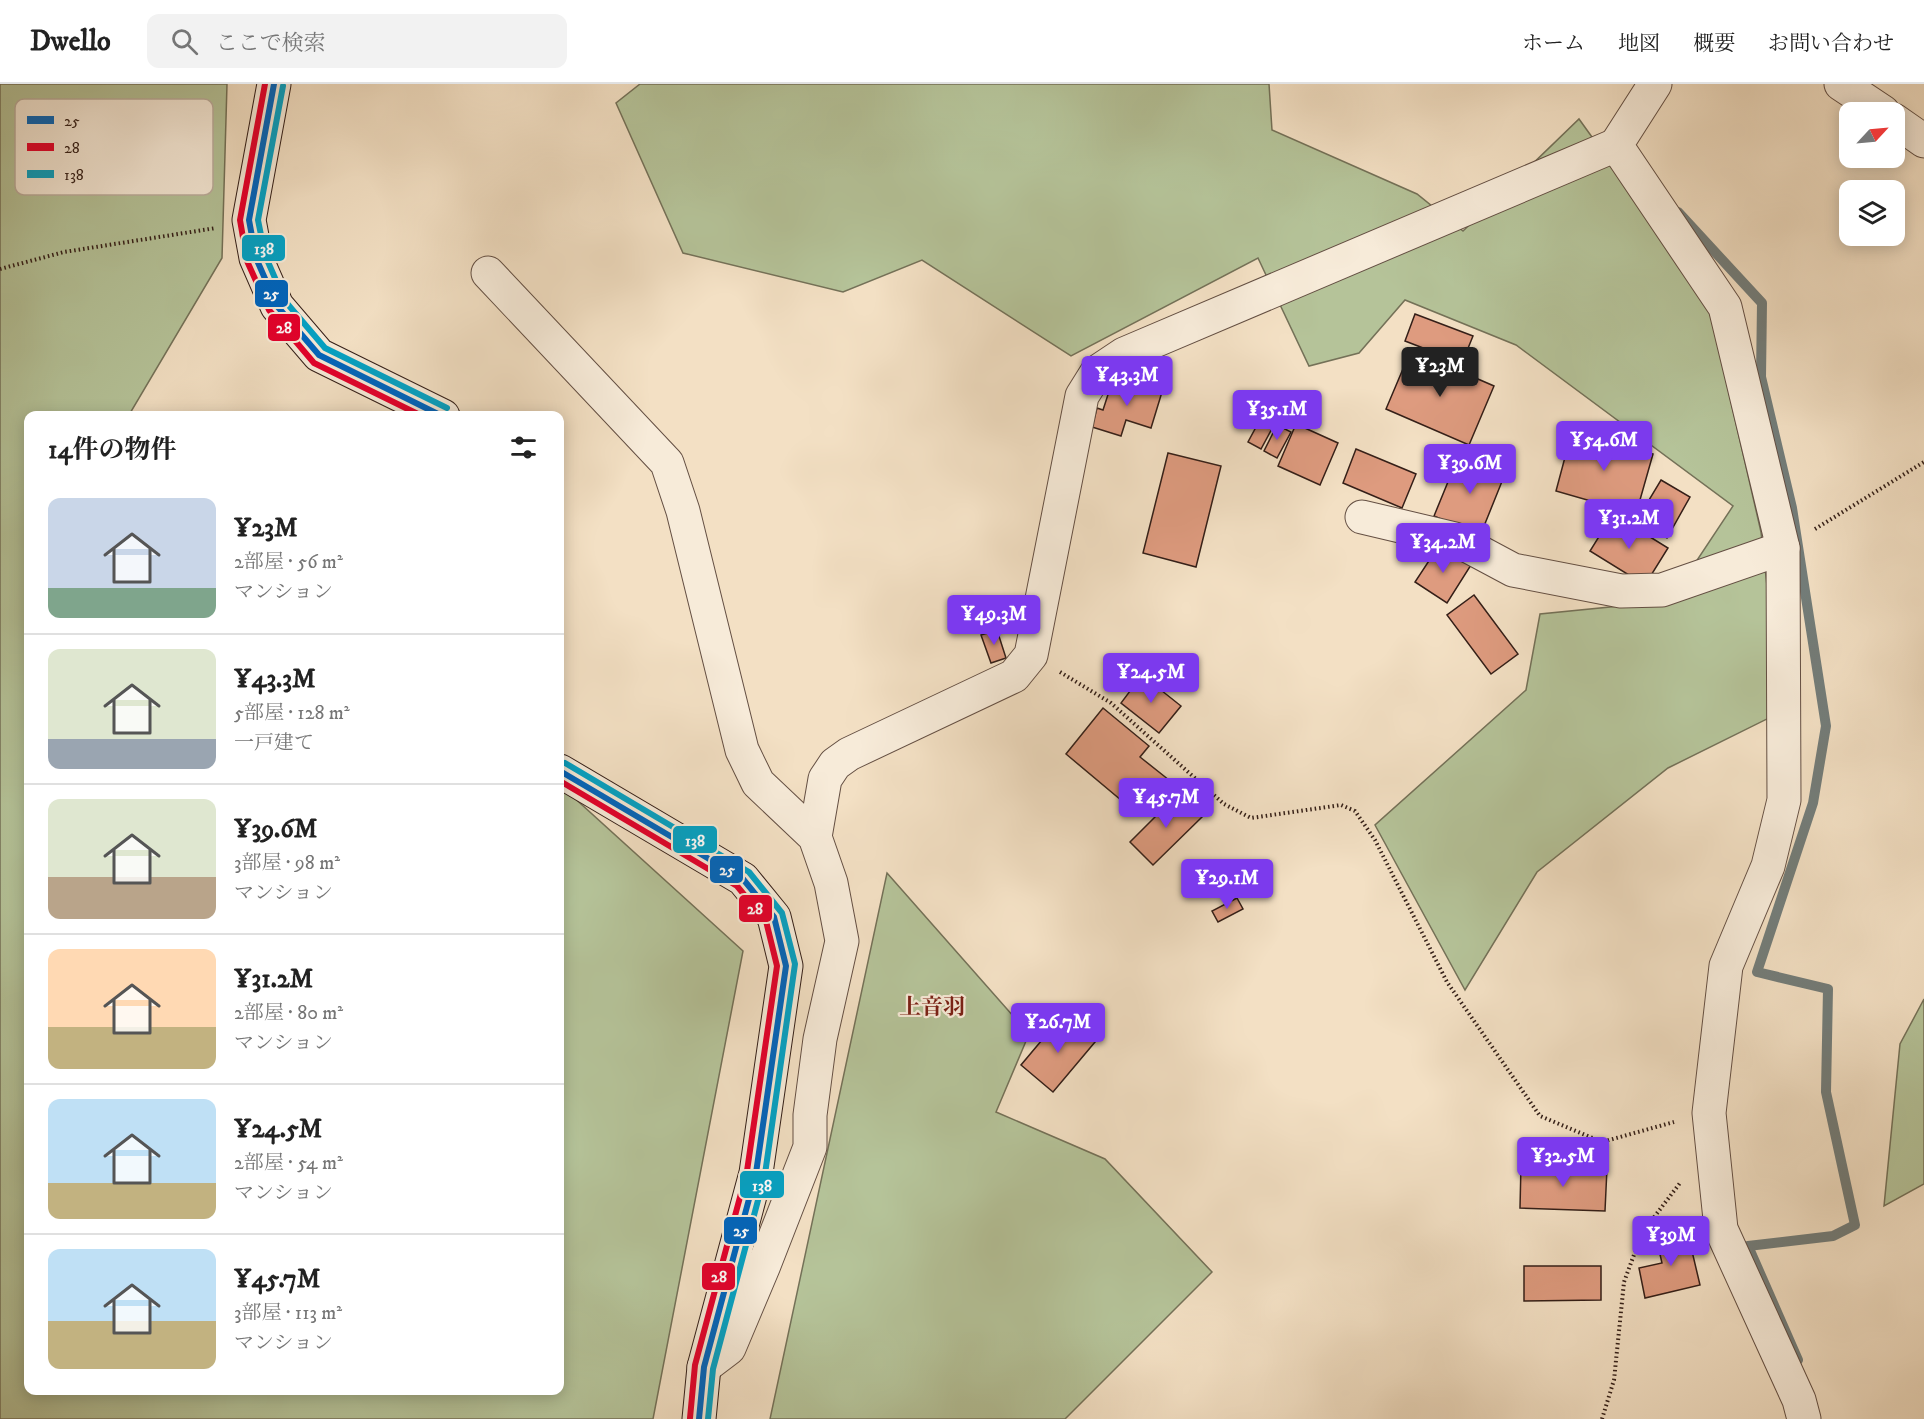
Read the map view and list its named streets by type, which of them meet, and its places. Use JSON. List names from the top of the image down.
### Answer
{
  "districts": ["上音羽"],
  "lines": ["transit line 25", "transit line 28", "transit line 138"],
  "legend": ["25", "28", "138"],
  "north": "top right",
  "page": {
    "header": "Dwello",
    "search": "ここで検索",
    "nav": [
      "ホーム",
      "地図",
      "概要",
      "お問い合わせ"
    ],
    "price": [
      "¥23M",
      "¥43.3M",
      "¥35.1M",
      "¥54.6M",
      "¥39.6M",
      "¥31.2M",
      "¥34.2M",
      "¥49.3M",
      "¥24.5M",
      "¥45.7M",
      "¥29.1M",
      "¥26.7M",
      "¥32.5M",
      "¥39M"
    ],
    "heading": "14件の物件",
    "list": [
      {
        "name": "¥23M",
        "note": "2部屋 · 56 m² · マンション"
      },
      {
        "name": "¥43.3M",
        "note": "5部屋 · 128 m² · 一戸建て"
      },
      {
        "name": "¥39.6M",
        "note": "3部屋 · 98 m² · マンション"
      },
      {
        "name": "¥31.2M",
        "note": "2部屋 · 80 m² · マンション"
      },
      {
        "name": "¥24.5M",
        "note": "2部屋 · 54 m² · マンション"
      },
      {
        "name": "¥45.7M",
        "note": "3部屋 · 113 m² · マンション"
      }
    ]
  }
}
